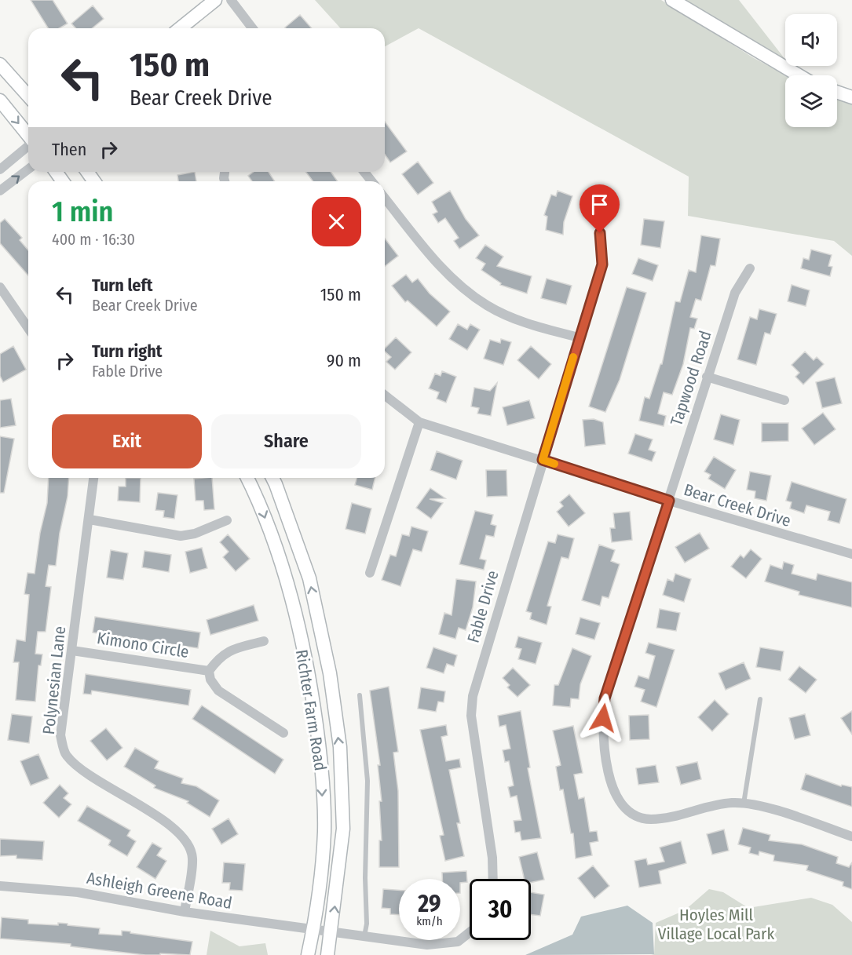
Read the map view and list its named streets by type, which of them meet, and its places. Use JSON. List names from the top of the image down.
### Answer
{
  "streets": {
    "main road": ["Richter Farm Road"],
    "street": [
      "Tapwood Road",
      "Bear Creek Drive",
      "Fable Drive",
      "Kimono Circle",
      "Polynesian Lane",
      "Ashleigh Greene Road"
    ]
  },
  "crossings": [
    ["Tapwood Road", "Bear Creek Drive"],
    ["Bear Creek Drive", "Fable Drive"],
    ["Kimono Circle", "Polynesian Lane"],
    ["Polynesian Lane", "Ashleigh Greene Road"],
    ["Richter Farm Road", "Ashleigh Greene Road"]
  ],
  "parks": ["Hoyles Mill Village Local Park"],
  "page": {
    "turn": ["150 m", "Bear Creek Drive"],
    "then": "Then",
    "heading": ["1 min", "400 m · 16:30"],
    "list": [
      {
        "name": "Turn left",
        "note": "Bear Creek Drive",
        "value": "150 m"
      },
      {
        "name": "Turn right",
        "note": "Fable Drive",
        "value": "90 m"
      }
    ],
    "buttons": ["Exit", "Share"],
    "speed": "29 km/h",
    "limit": "30"
  }
}
